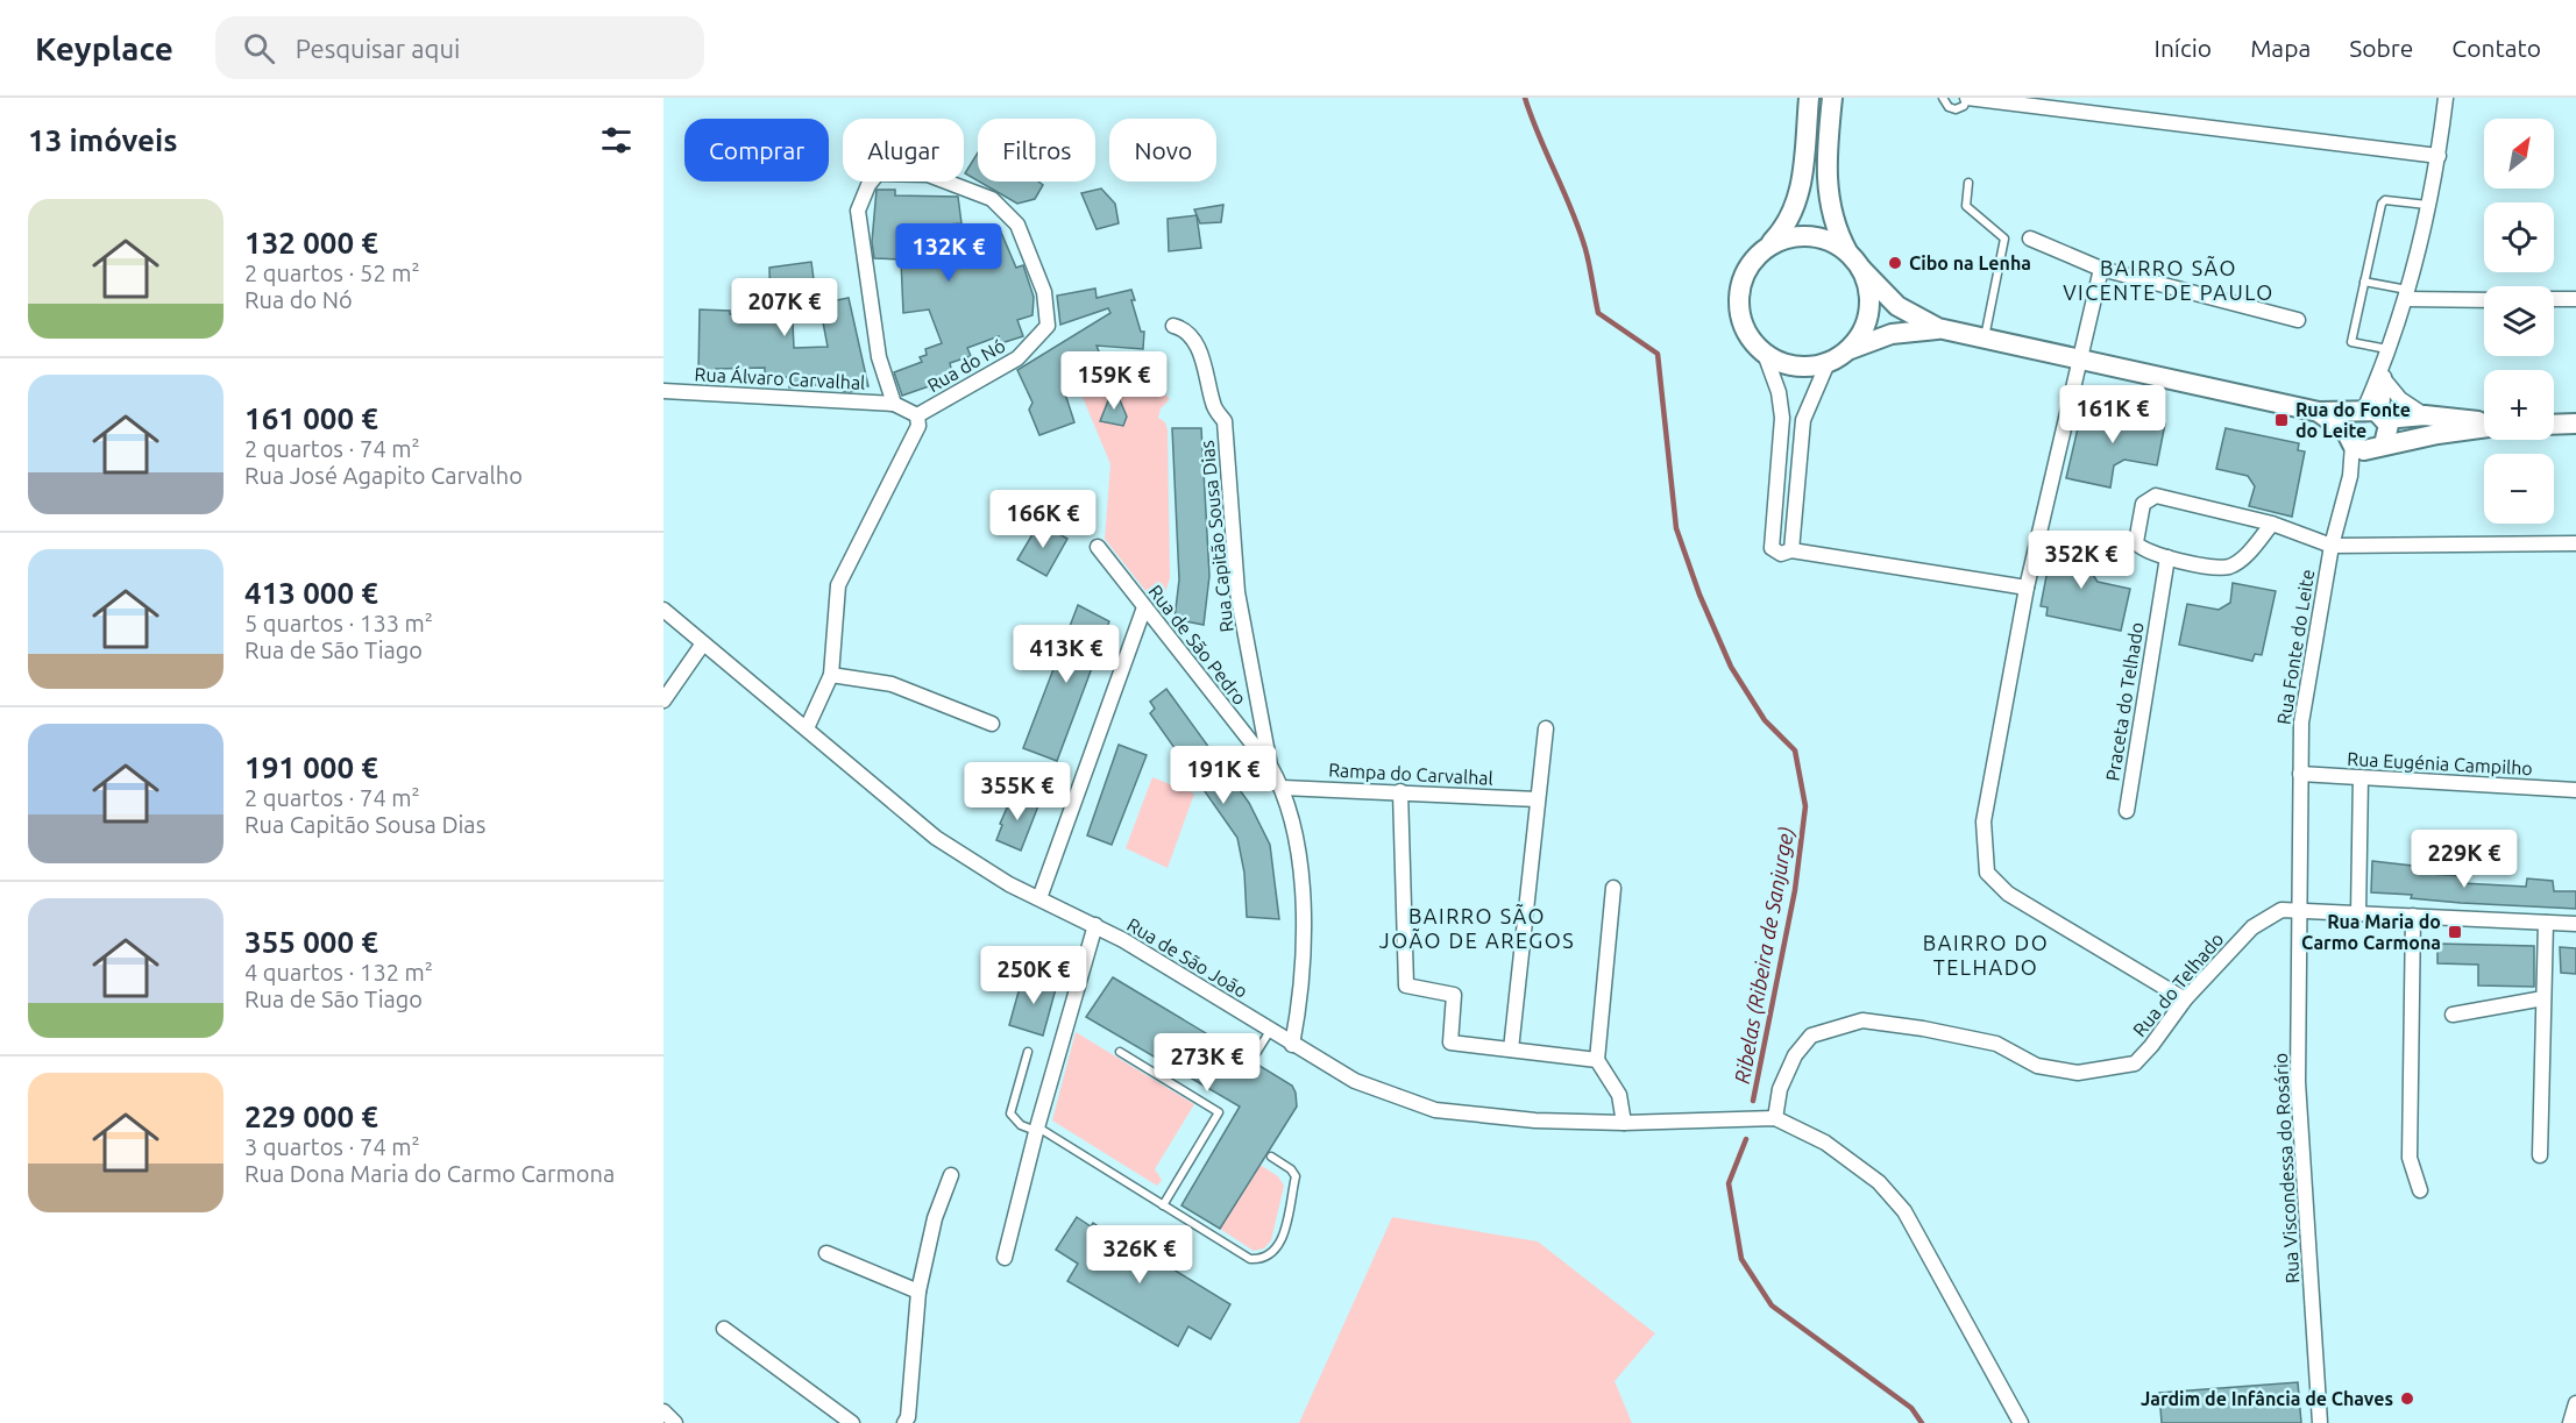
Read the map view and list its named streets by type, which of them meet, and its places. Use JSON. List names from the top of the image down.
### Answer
{
  "streets": {
    "street": [
      "Rua do Nó",
      "Rua Álvaro Carvalhal",
      "Rua Capitão Sousa Dias",
      "Rua de São Pedro",
      "Rua Fonte do Leite",
      "Praceta do Telhado",
      "Rua Eugénia Campilho",
      "Rampa do Carvalhal",
      "Rua de São João",
      "Rua do Telhado",
      "Rua Viscondessa do Rosário"
    ]
  },
  "crossings": [
    ["Rua do Nó", "Rua Álvaro Carvalhal"],
    ["Rua Capitão Sousa Dias", "Rua de São Pedro"],
    ["Rua Capitão Sousa Dias", "Rampa do Carvalhal"],
    ["Rua Capitão Sousa Dias", "Rua de São João"],
    ["Rua Fonte do Leite", "Rua Eugénia Campilho"],
    ["Rua Fonte do Leite", "Rua do Telhado"],
    ["Rua Fonte do Leite", "Rua Viscondessa do Rosário"],
    ["Rua de São João", "Rua do Telhado"],
    ["Rua do Telhado", "Rua Viscondessa do Rosário"]
  ],
  "districts": ["BAIRRO SÃO VICENTE DE PAULO", "BAIRRO SÃO JOÃO DE AREGOS", "BAIRRO DO TELHADO"],
  "water": ["Ribelas (Ribeira de Sanjurge)"],
  "places": {
    "other": ["Cibo na Lenha", "Jardim de Infância de Chaves"],
    "transit": ["Rua do Fonte do Leite", "Rua Maria do Carmo Carmona"]
  },
  "north": "top right",
  "page": {
    "header": "Keyplace",
    "search": "Pesquisar aqui",
    "nav": [
      "Início",
      "Mapa",
      "Sobre",
      "Contato"
    ],
    "heading": "13 imóveis",
    "map_buttons": ["+", "−"],
    "chip": [
      "Comprar",
      "Alugar",
      "Filtros",
      "Novo"
    ],
    "list": [
      {
        "name": "132 000 €",
        "note": "2 quartos · 52 m² · Rua do Nó"
      },
      {
        "name": "161 000 €",
        "note": "2 quartos · 74 m² · Rua José Agapito Carvalho"
      },
      {
        "name": "413 000 €",
        "note": "5 quartos · 133 m² · Rua de São Tiago"
      },
      {
        "name": "191 000 €",
        "note": "2 quartos · 74 m² · Rua Capitão Sousa Dias"
      },
      {
        "name": "355 000 €",
        "note": "4 quartos · 132 m² · Rua de São Tiago"
      },
      {
        "name": "229 000 €",
        "note": "3 quartos · 74 m² · Rua Dona Maria do Carmo Carmona"
      }
    ],
    "price": [
      "132K €",
      "207K €",
      "159K €",
      "161K €",
      "166K €",
      "352K €",
      "413K €",
      "191K €",
      "355K €",
      "229K €",
      "250K €",
      "273K €",
      "326K €"
    ]
  }
}
